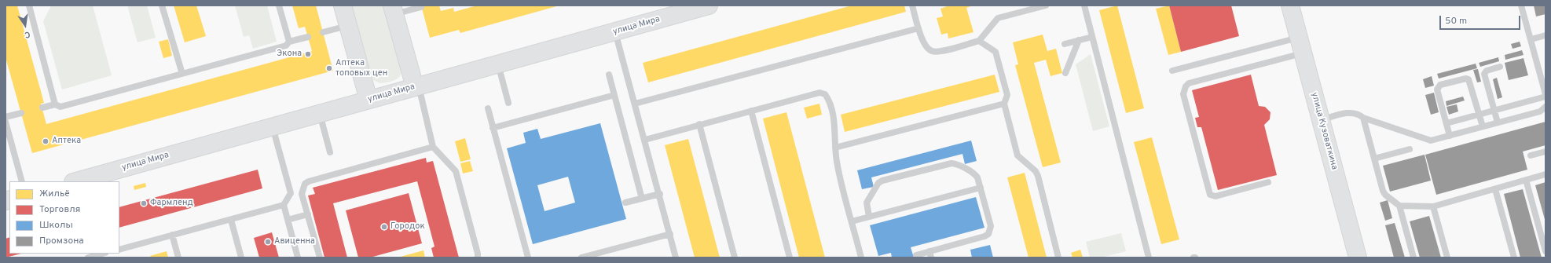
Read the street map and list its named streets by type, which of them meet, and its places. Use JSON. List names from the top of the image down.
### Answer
{
  "streets": {
    "main road": ["улица Мира", "улица Кузоваткина"]
  },
  "places": [
    "Экона",
    "Аптека топовых цен",
    "Аптека",
    "Фармленд",
    "Городок",
    "Авиценна"
  ],
  "legend": [
    "Жильё",
    "Торговля",
    "Школы",
    "Промзона"
  ],
  "scale_bar": "50 m",
  "north": "bottom"
}
